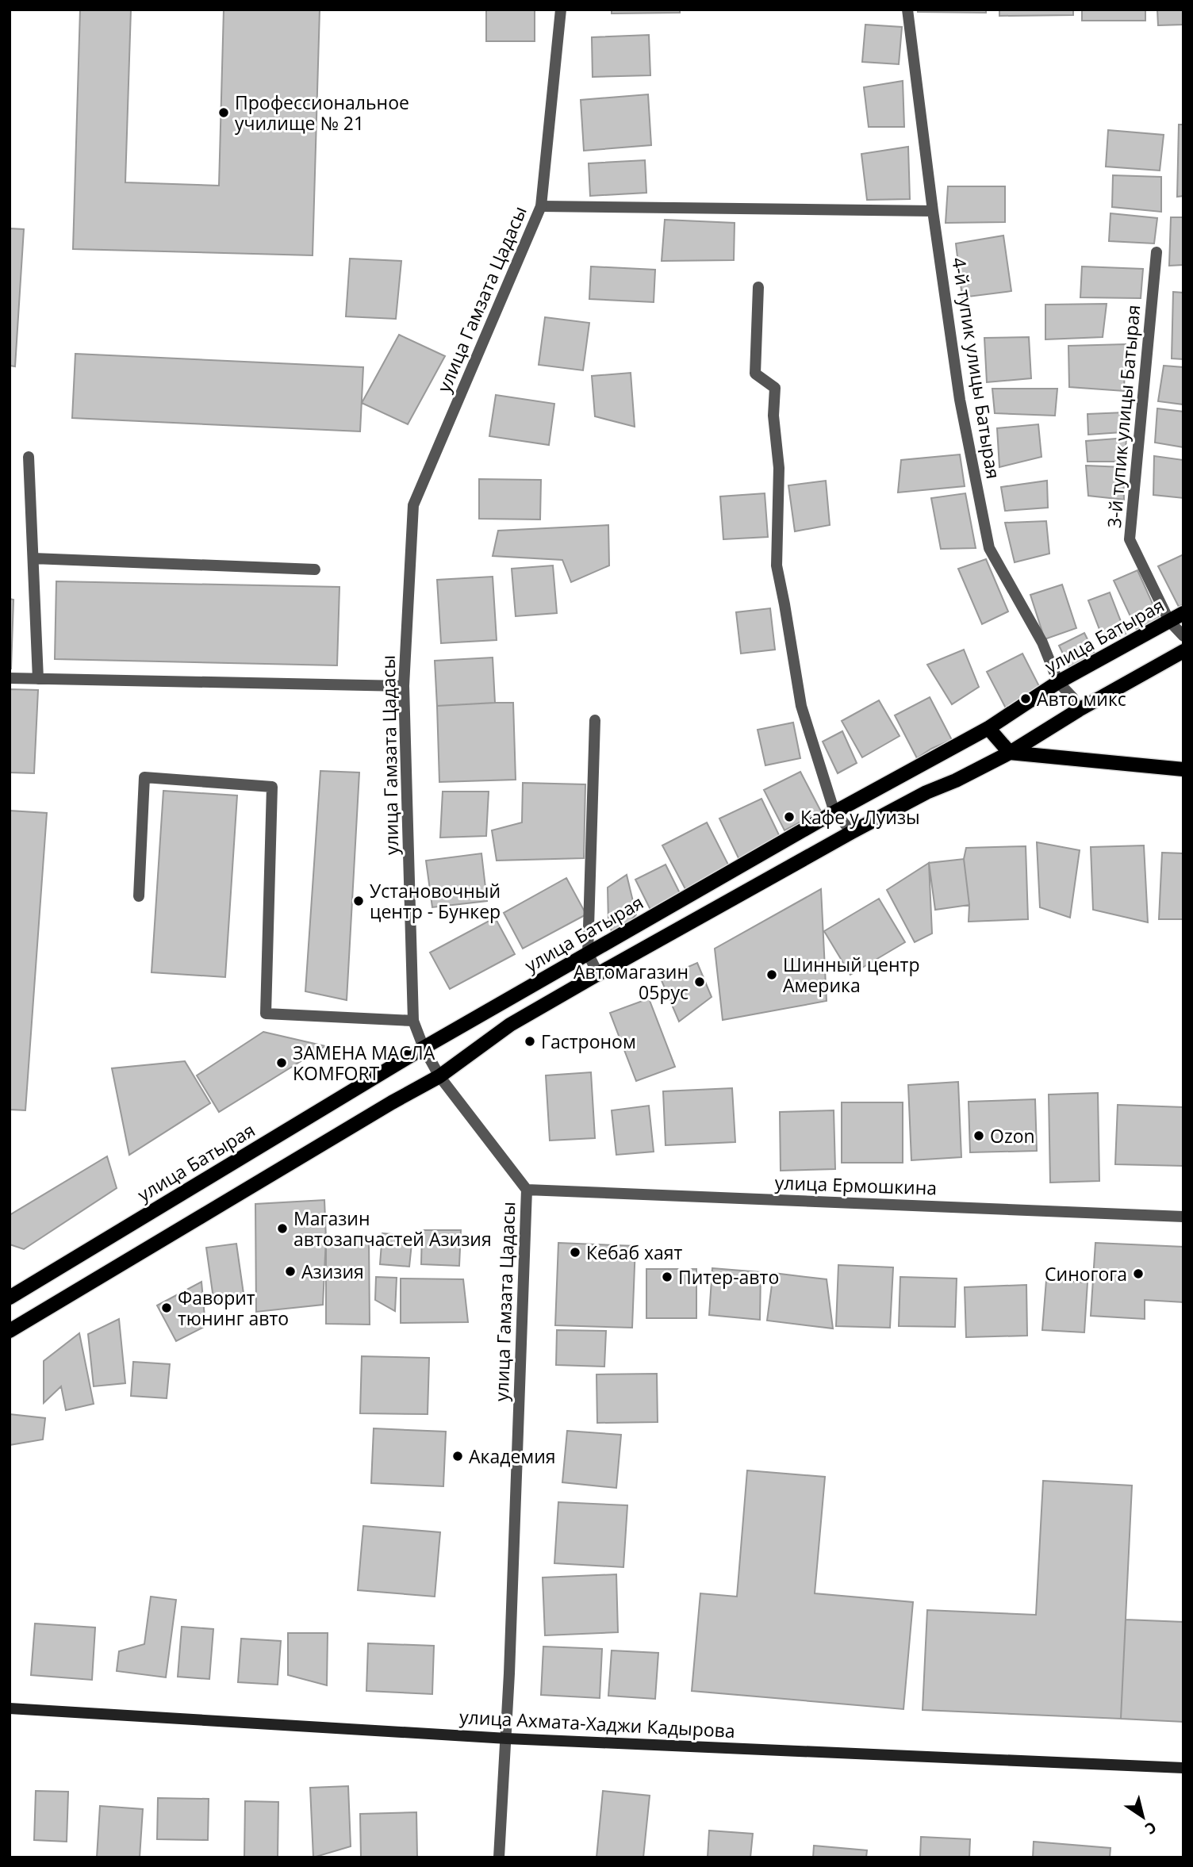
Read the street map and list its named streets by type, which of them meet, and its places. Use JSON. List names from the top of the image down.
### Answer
{
  "streets": {
    "main road": ["улица Батырая", "улица Ахмата-Хаджи Кадырова"],
    "street": [
      "улица Гамзата Цадасы",
      "4-й тупик улицы Батырая",
      "3-й тупик улицы Батырая",
      "улица Ермошкина"
    ]
  },
  "crossings": [
    ["улица Гамзата Цадасы", "улица Батырая"],
    ["улица Гамзата Цадасы", "улица Ермошкина"],
    ["улица Гамзата Цадасы", "улица Ахмата-Хаджи Кадырова"],
    ["4-й тупик улицы Батырая", "улица Батырая"],
    ["3-й тупик улицы Батырая", "улица Батырая"]
  ],
  "places": [
    "Профессиональное училище № 21",
    "Авто микс",
    "Кафе у Луизы",
    "Установочный центр - Бункер",
    "Шинный центр Америка",
    "Автомагазин 05рус",
    "Гастроном",
    "ЗАМЕНА МАСЛА KOMFORT",
    "Ozon",
    "Магазин автозапчастей Азизия",
    "Кебаб хаят",
    "Азизия",
    "Синогога",
    "Питер-авто",
    "Фаворит тюнинг авто",
    "Академия"
  ],
  "north": "bottom right"
}
